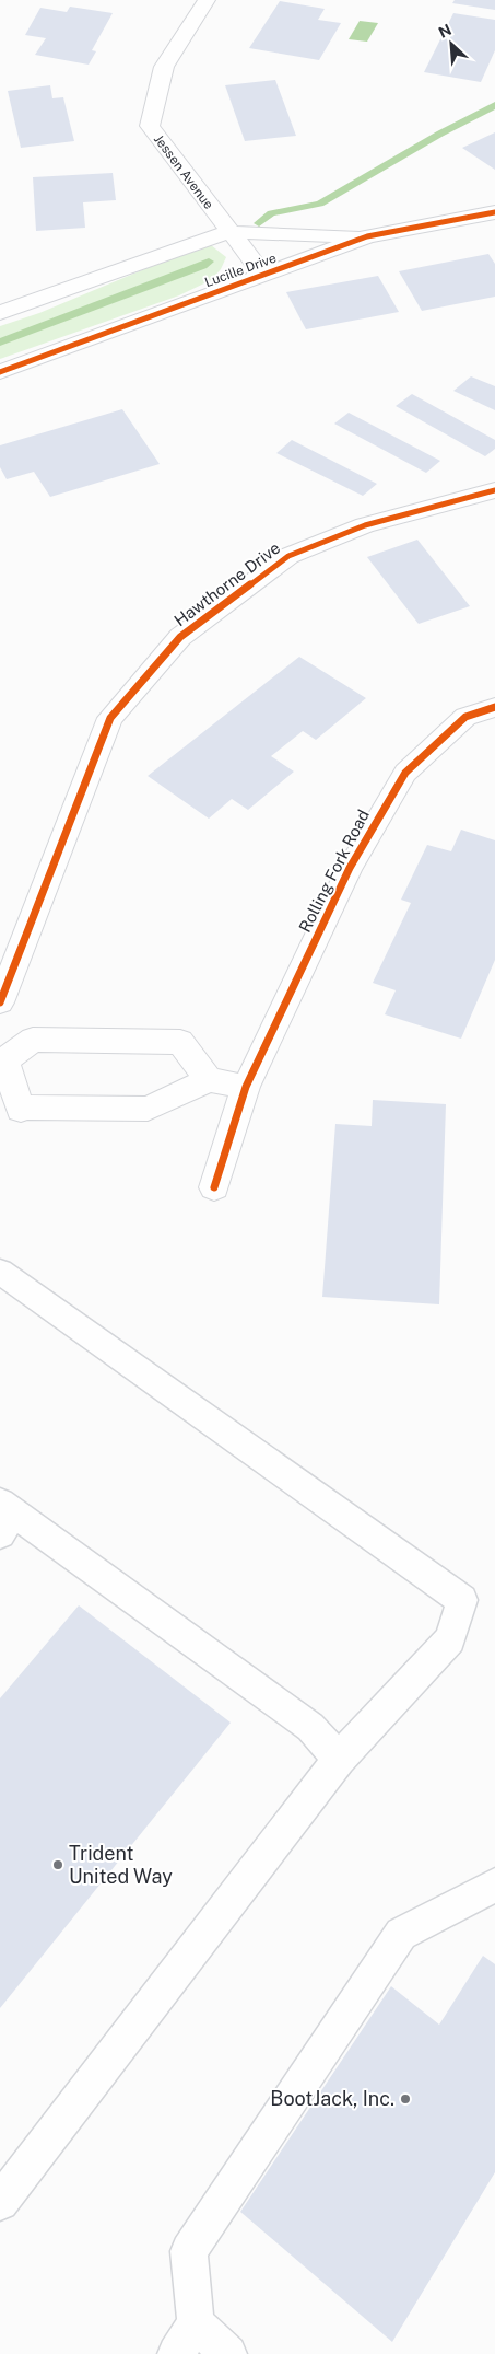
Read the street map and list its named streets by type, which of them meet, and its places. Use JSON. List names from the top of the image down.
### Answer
{
  "streets": {
    "street": [
      "Jessen Avenue",
      "Lucille Drive",
      "Hawthorne Drive",
      "Rolling Fork Road"
    ]
  },
  "crossings": [
    ["Jessen Avenue", "Lucille Drive"]
  ],
  "places": ["Trident United Way", "BootJack, Inc."],
  "north": "top left"
}
